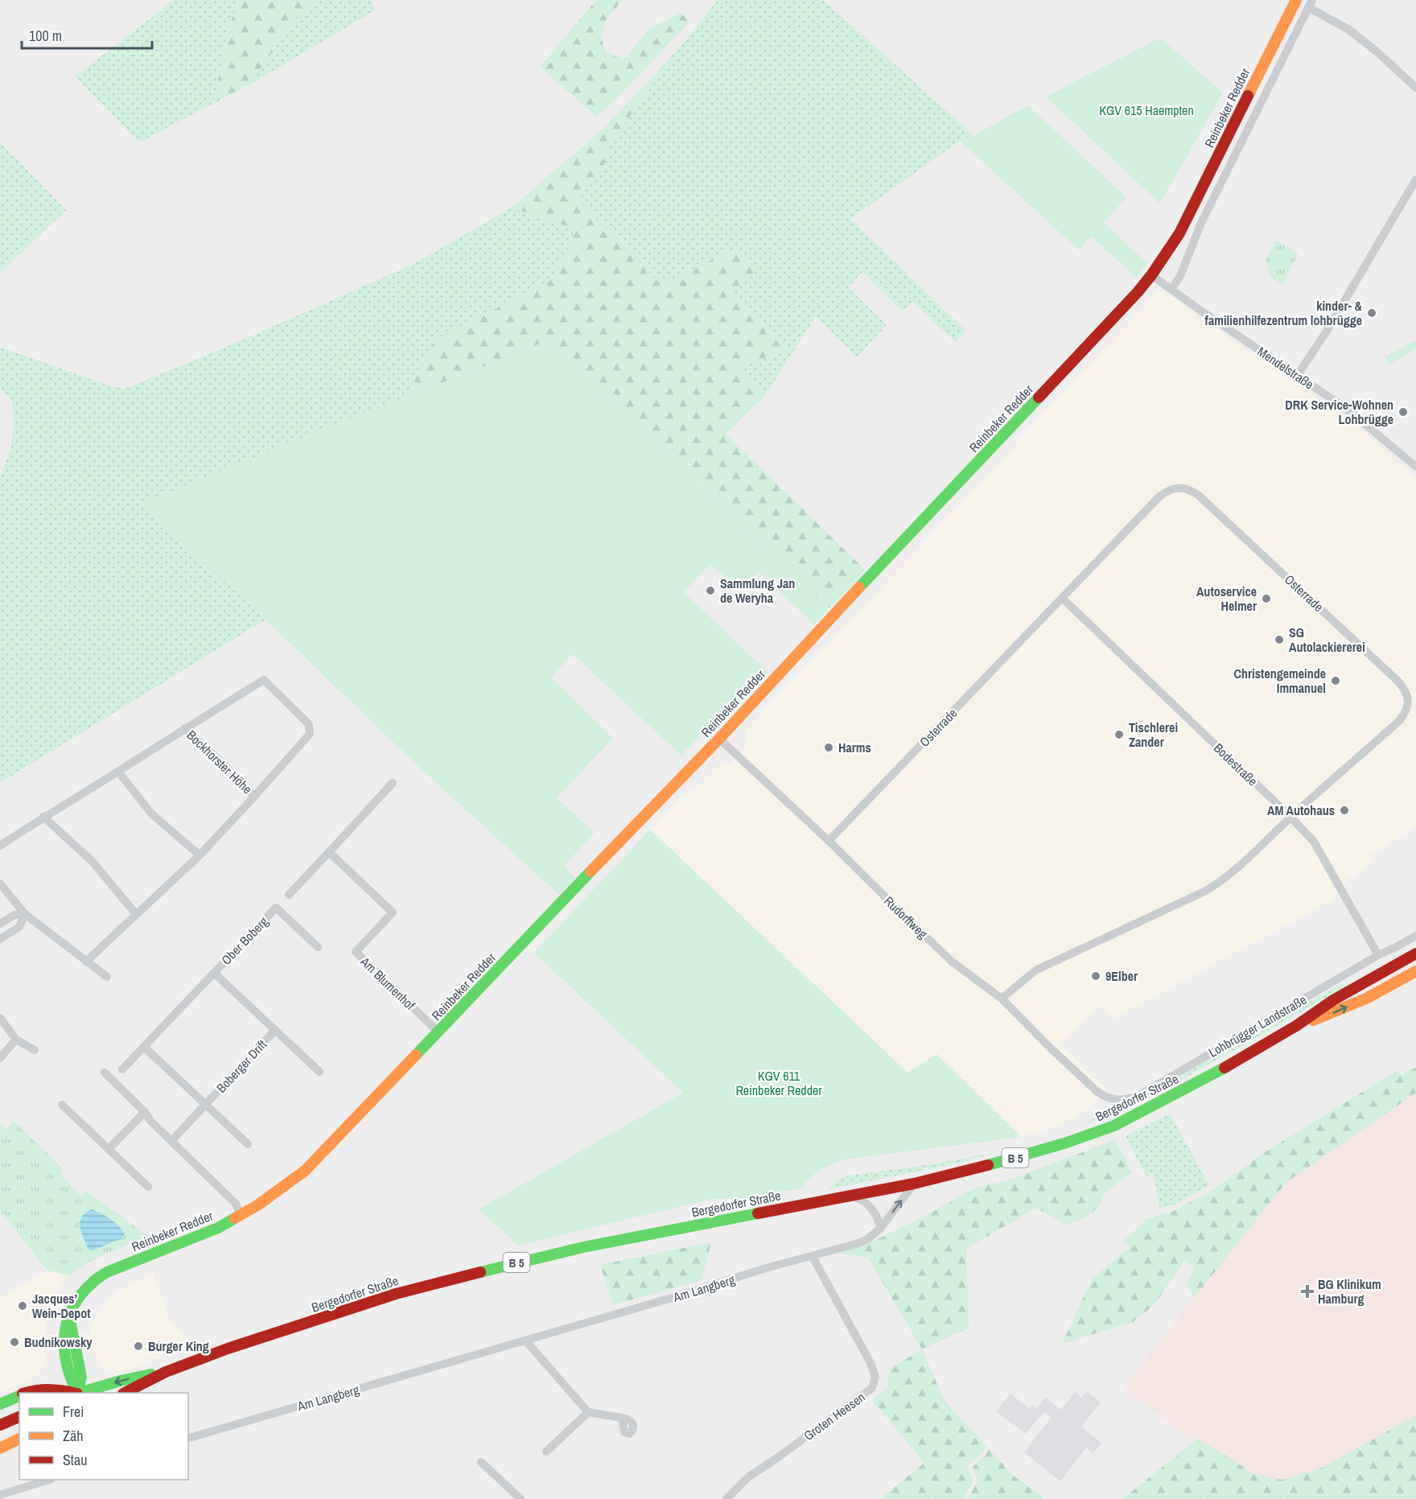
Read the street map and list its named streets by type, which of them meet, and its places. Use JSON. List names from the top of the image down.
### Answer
{
  "streets": {
    "main road": ["Reinbeker Redder", "Bergedorfer Straße", "B 5"],
    "street": [
      "Mendelstraße",
      "Osterrade",
      "Bockhorster Höhe",
      "Bodestraße",
      "Rudorffweg",
      "Ober Boberg",
      "Am Blumenhof",
      "Lohbrügger Landstraße",
      "Boberger Drift",
      "Am Langberg",
      "Groten Heesen"
    ]
  },
  "crossings": [
    ["Reinbeker Redder", "Mendelstraße"],
    ["Reinbeker Redder", "Rudorffweg"],
    ["Reinbeker Redder", "Am Blumenhof"],
    ["Osterrade", "Bodestraße"],
    ["Osterrade", "Rudorffweg"],
    ["Bodestraße", "Lohbrügger Landstraße"],
    ["Rudorffweg", "Lohbrügger Landstraße"],
    ["Ober Boberg", "Boberger Drift"],
    ["Bergedorfer Straße", "Am Langberg"],
    ["Am Langberg", "Groten Heesen"]
  ],
  "parks": ["KGV 615 Haempten", "KGV 611 Reinbeker Redder"],
  "places": {
    "other": [
      "kinder- & familienhilfezentrum lohbrügge",
      "DRK Service-Wohnen Lohbrügge",
      "Sammlung Jan de Weryha",
      "Autoservice Helmer",
      "SG Autolackiererei",
      "Christengemeinde Immanuel",
      "Tischlerei Zander",
      "Harms",
      "AM Autohaus",
      "9Elber",
      "Jacques’ Wein-Depot",
      "Budnikowsky",
      "Burger King"
    ],
    "health": ["BG Klinikum Hamburg"]
  },
  "legend": ["Frei", "Zäh", "Stau"],
  "scale_bar": "100 m"
}
